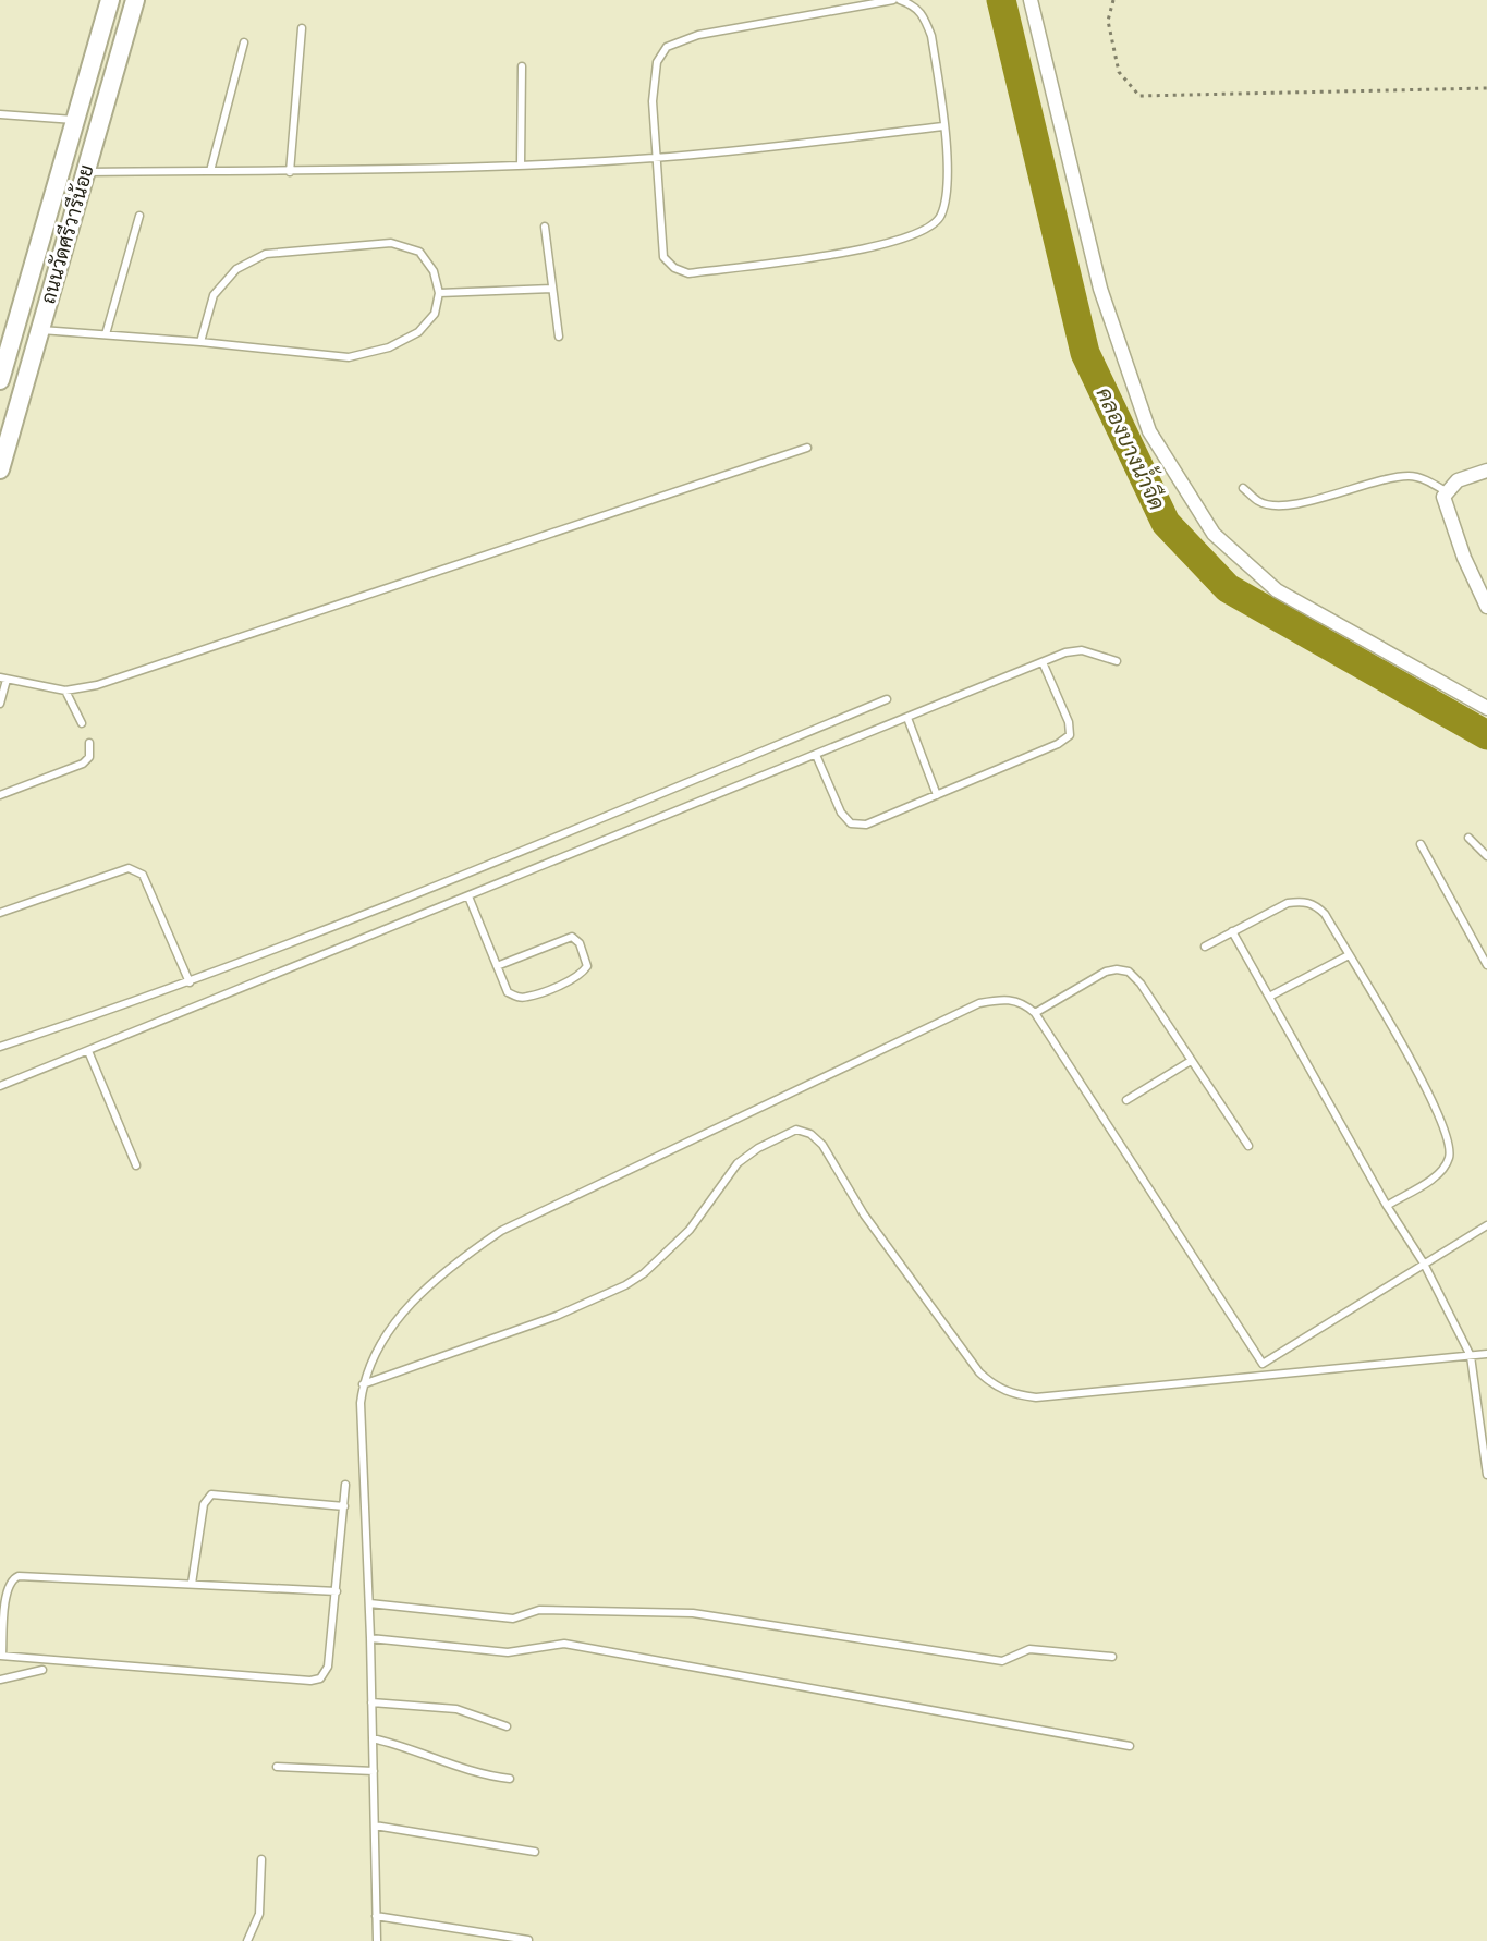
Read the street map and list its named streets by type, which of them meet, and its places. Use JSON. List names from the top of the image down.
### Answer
{
  "streets": {
    "main road": ["ถนนวัดศรีวารีน้อย"]
  },
  "water": ["คลองบางน้ำจืด"]
}
